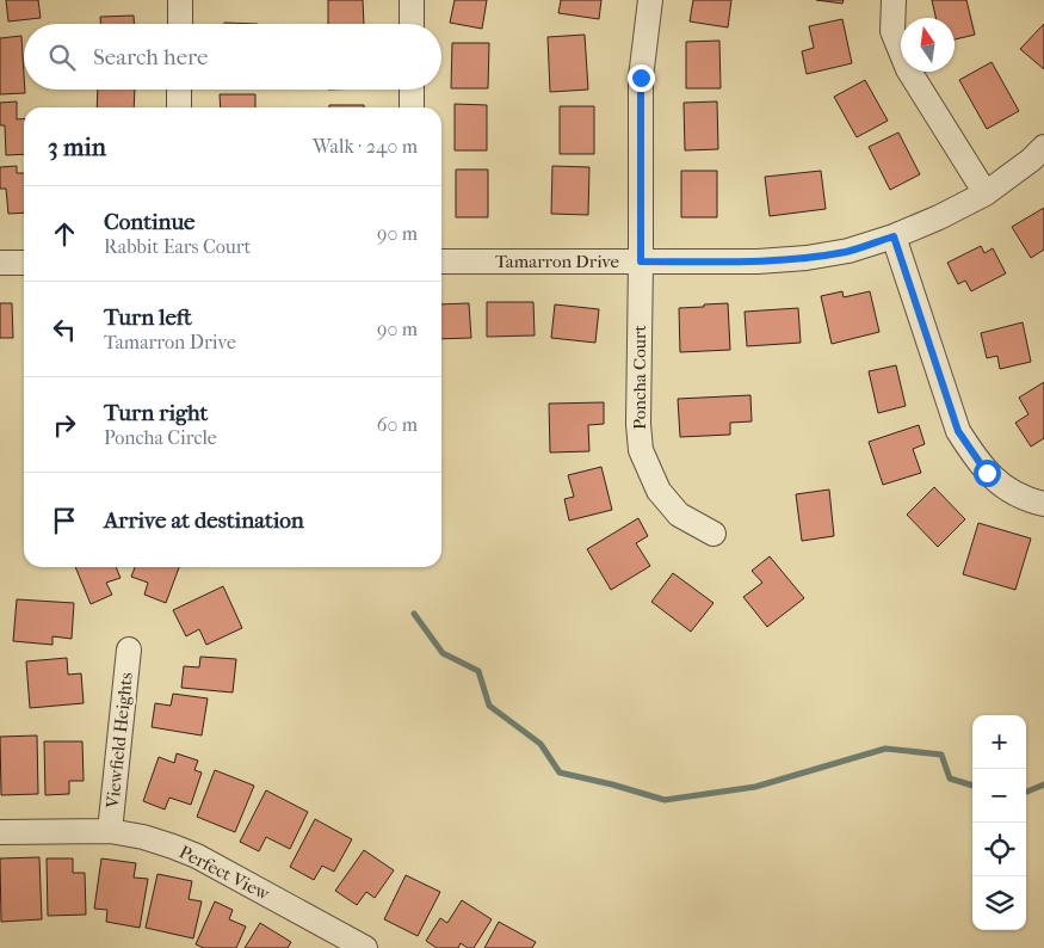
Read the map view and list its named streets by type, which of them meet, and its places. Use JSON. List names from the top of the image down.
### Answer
{
  "streets": {
    "street": [
      "Tamarron Drive",
      "Poncha Court",
      "Viewfield Heights",
      "Perfect View"
    ]
  },
  "crossings": [
    ["Tamarron Drive", "Poncha Court"],
    ["Viewfield Heights", "Perfect View"]
  ],
  "north": "top",
  "page": {
    "search": "Search here",
    "heading": ["3 min", "Walk · 240 m"],
    "list": [
      ["Continue", "Rabbit Ears Court", "90 m"],
      ["Turn left", "Tamarron Drive", "90 m"],
      ["Turn right", "Poncha Circle", "60 m"],
      "Arrive at destination"
    ],
    "map_buttons": ["+", "−"]
  }
}
